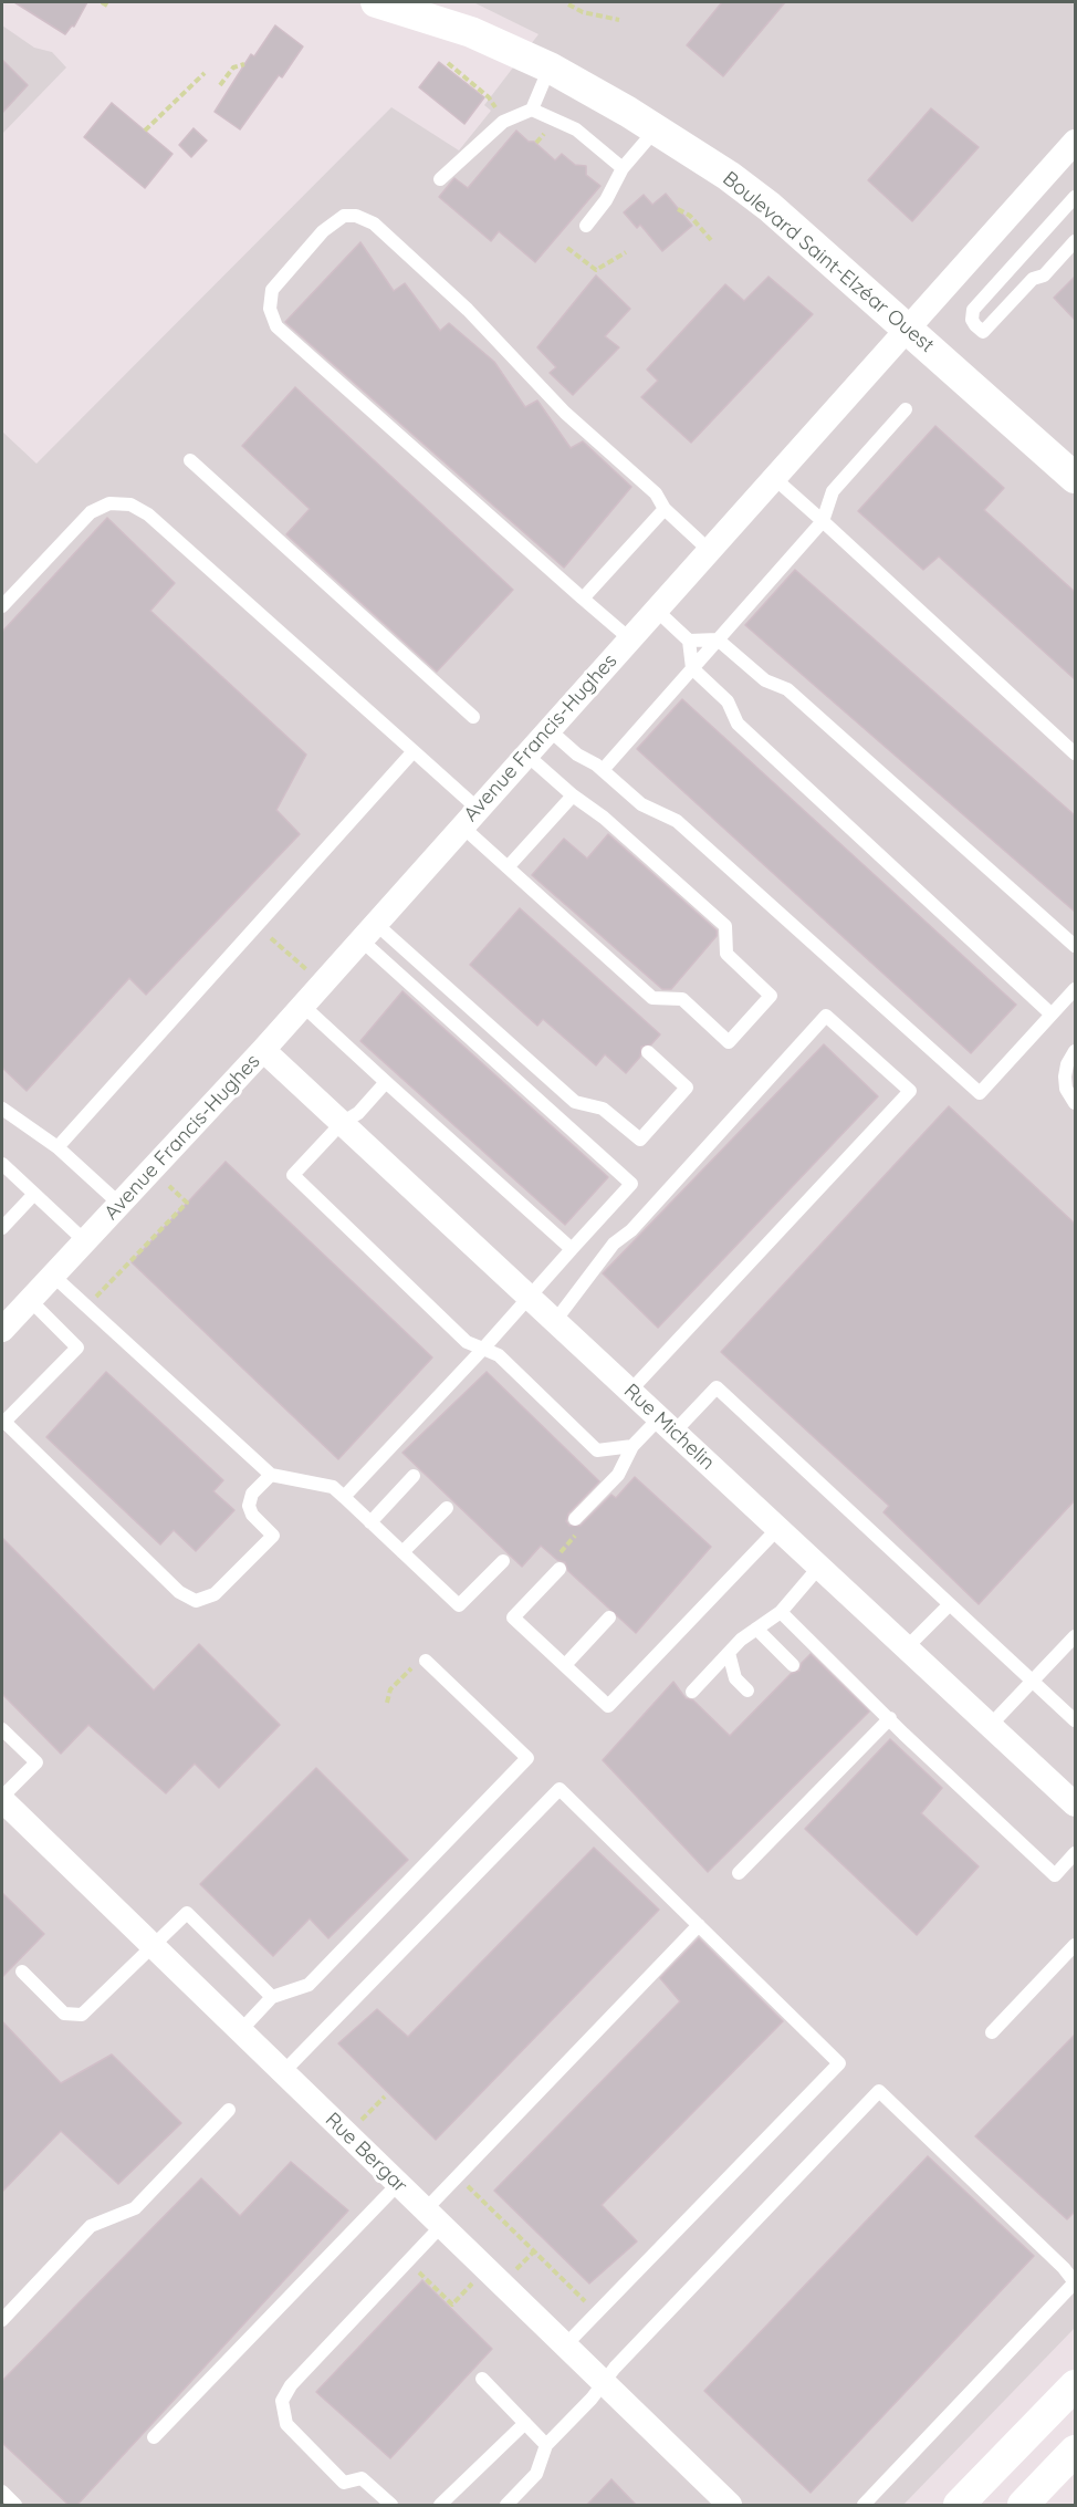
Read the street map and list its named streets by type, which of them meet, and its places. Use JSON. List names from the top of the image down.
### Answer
{
  "streets": {
    "street": [
      "Boulevard Saint-Elzéar Ouest",
      "Avenue Francis-Hughes",
      "Rue Michelin",
      "Rue Bergar"
    ]
  },
  "crossings": [
    ["Boulevard Saint-Elzéar Ouest", "Avenue Francis-Hughes"],
    ["Avenue Francis-Hughes", "Rue Michelin"]
  ]
}
